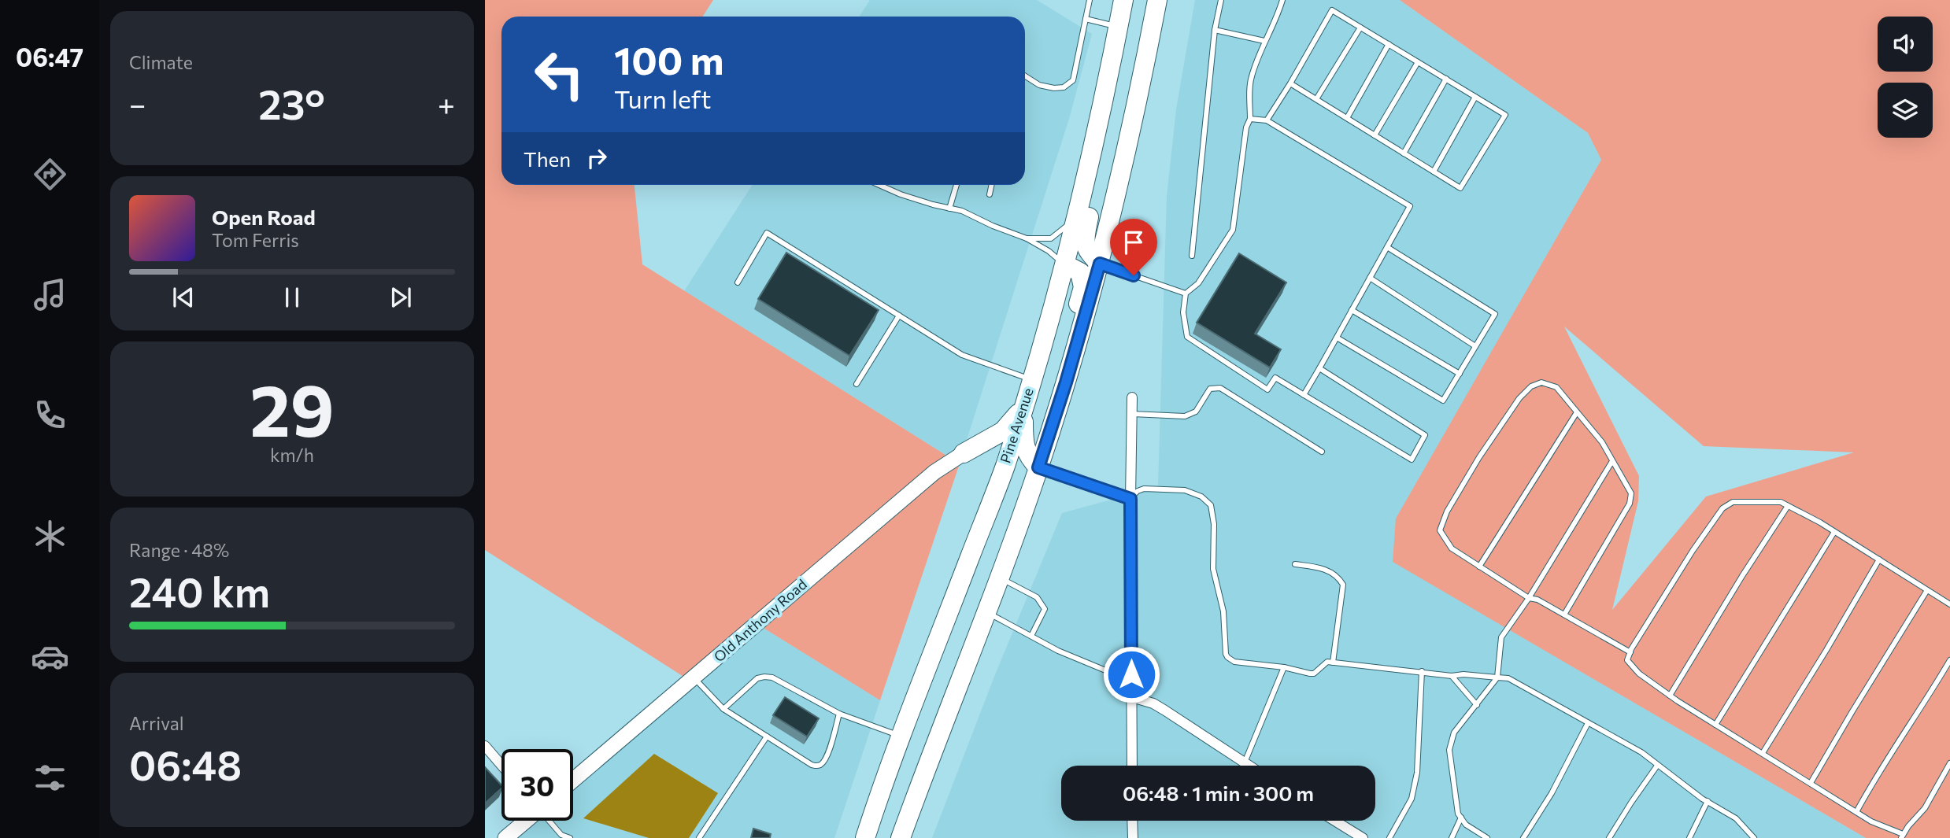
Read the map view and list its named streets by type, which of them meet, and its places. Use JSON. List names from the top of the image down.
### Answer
{
  "streets": {
    "highway": ["Pine Avenue"],
    "street": ["Old Anthony Road"]
  },
  "page": {
    "tabs": "06:47",
    "tile": [
      "Climate",
      ["29", "km/h"],
      ["Range · 48%", "240 km"],
      ["Arrival", "06:48"]
    ],
    "turn": ["100 m", "Turn left"],
    "heat": ["−", "23°", "+"],
    "then": "Then",
    "song": ["Open Road", "Tom Ferris"],
    "limit": "30",
    "trip": "06:48 · 1 min · 300 m"
  }
}
